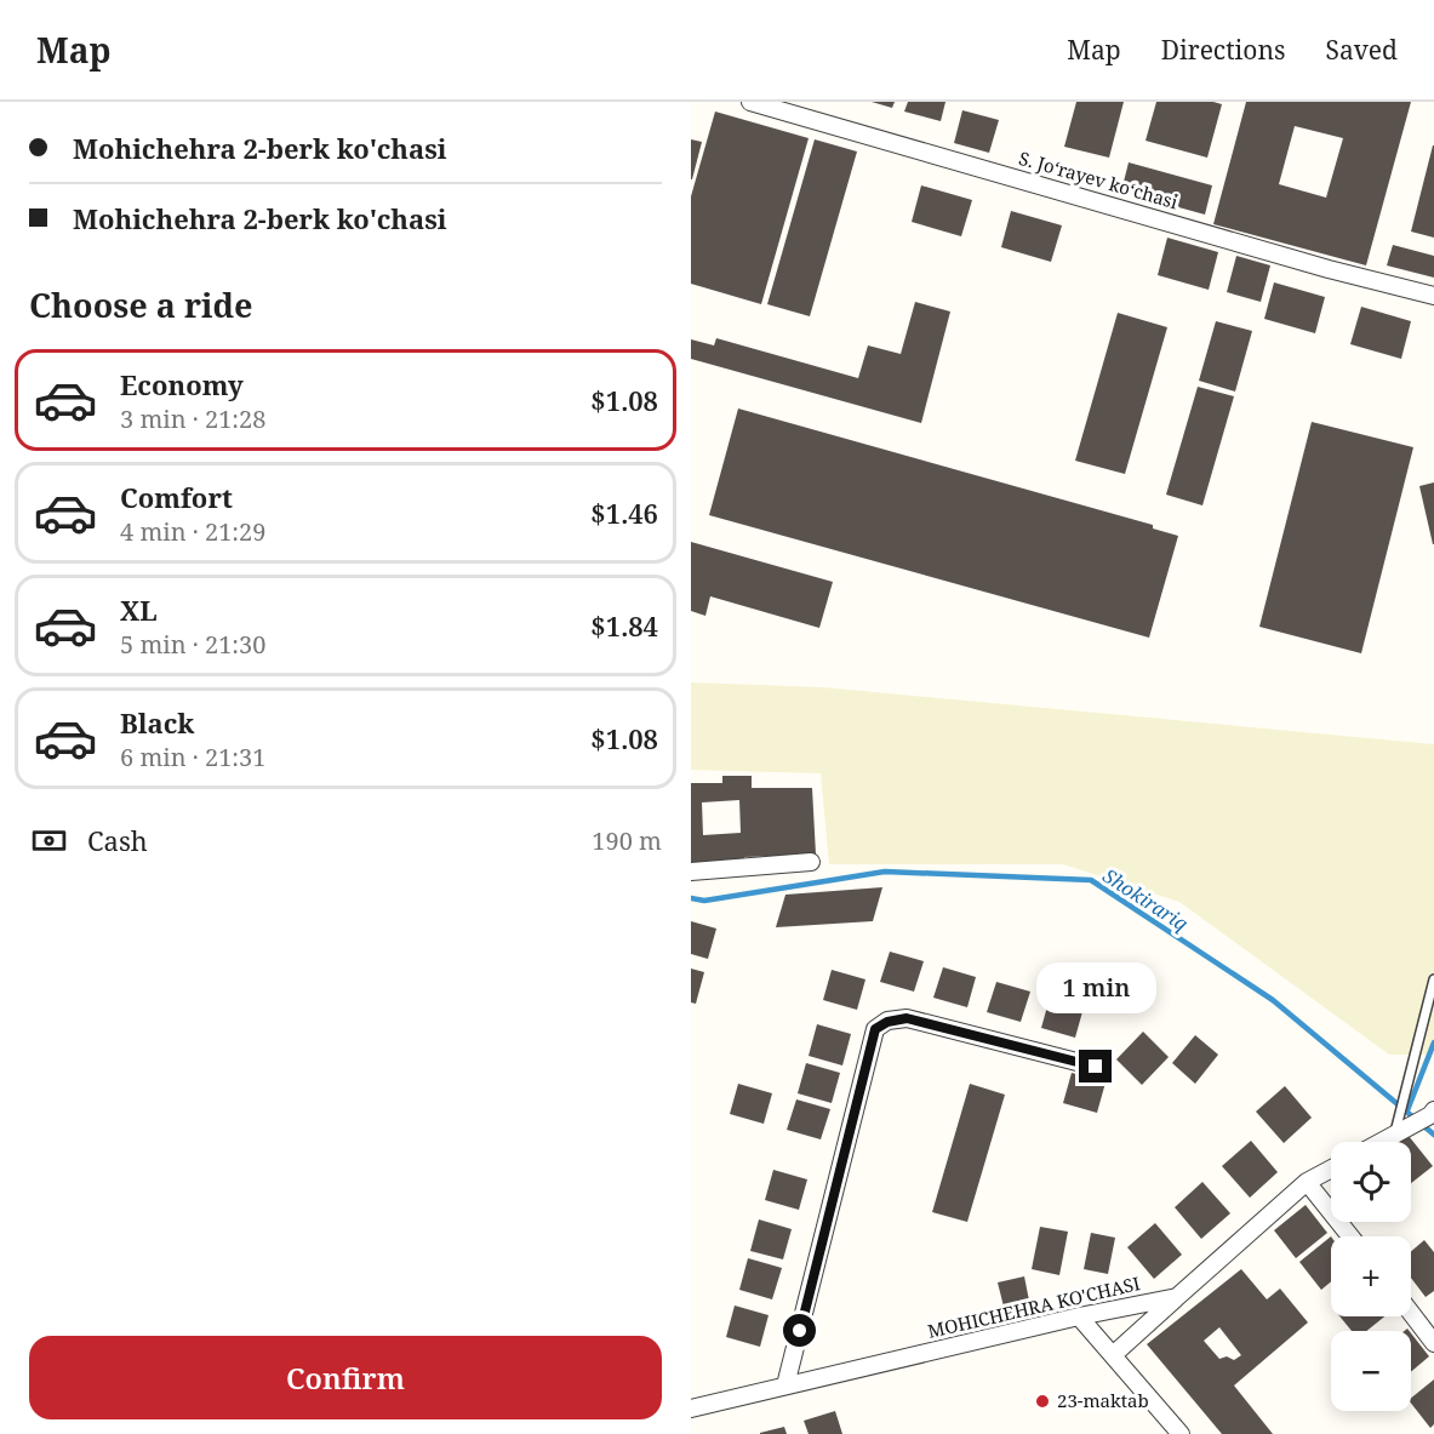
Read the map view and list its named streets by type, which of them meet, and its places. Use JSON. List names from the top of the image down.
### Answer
{
  "streets": {
    "street": ["S. Joʻrayev koʻchasi", "MOHICHEHRA KO'CHASI"]
  },
  "water": ["Shokirariq"],
  "places": ["23-maktab"],
  "page": {
    "header": "Map",
    "nav": ["Map", "Directions", "Saved"],
    "banner": ["Mohichehra 2-berk ko'chasi", "Mohichehra 2-berk ko'chasi"],
    "heading": "Choose a ride",
    "list": [
      {
        "name": "Economy",
        "note": "3 min · 21:28",
        "value": "$1.08"
      },
      {
        "name": "Comfort",
        "note": "4 min · 21:29",
        "value": "$1.46"
      },
      {
        "name": "XL",
        "note": "5 min · 21:30",
        "value": "$1.84"
      },
      {
        "name": "Black",
        "note": "6 min · 21:31",
        "value": "$1.08"
      }
    ],
    "pay": ["Cash", "190 m"],
    "bubble": "1 min",
    "map_buttons": ["+", "−"],
    "buttons": "Confirm"
  }
}
